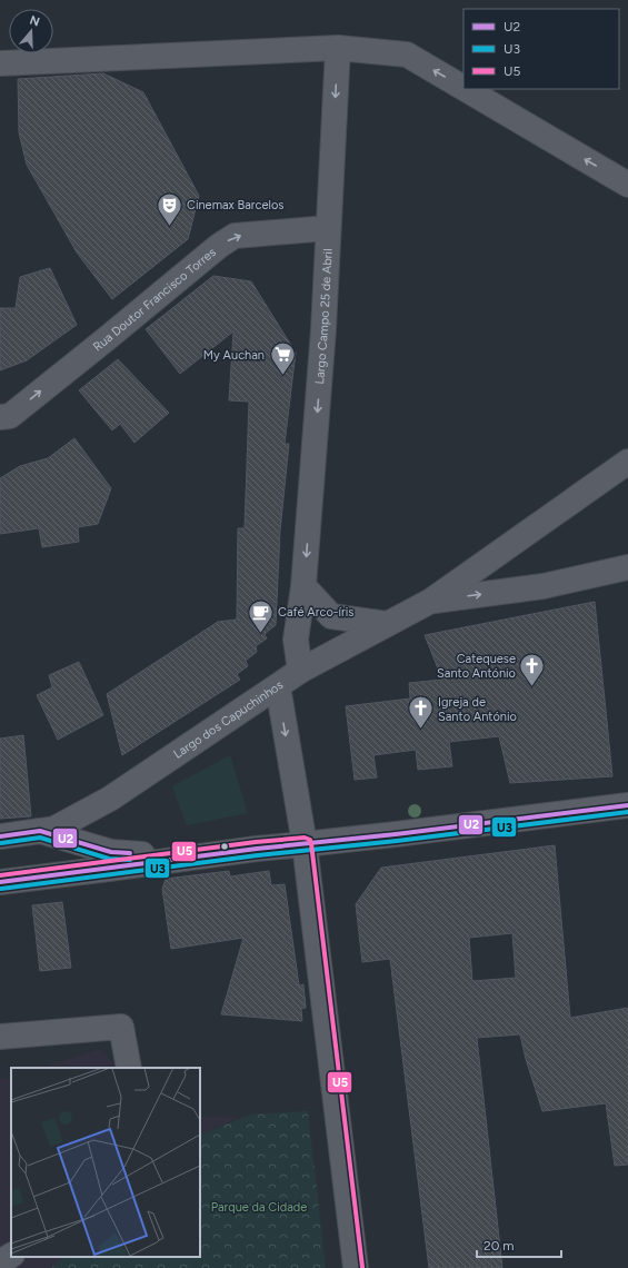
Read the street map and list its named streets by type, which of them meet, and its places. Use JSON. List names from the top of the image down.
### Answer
{
  "streets": {
    "street": ["Rua Doutor Francisco Torres", "Largo Campo 25 de Abril", "Largo dos Capuchinhos"]
  },
  "crossings": [
    ["Rua Doutor Francisco Torres", "Largo Campo 25 de Abril"]
  ],
  "one_way": ["Rua Doutor Francisco Torres", "Largo Campo 25 de Abril"],
  "parks": ["Parque da Cidade"],
  "places": {
    "theatre": ["Cinemax Barcelos"],
    "supermarket": ["My Auchan"],
    "cafe": ["Café Arco-íris"],
    "church": ["Catequese Santo António", "Igreja de Santo António"]
  },
  "lines": ["transit line U2", "transit line U3", "transit line U5"],
  "legend": ["U2", "U3", "U5"],
  "scale_bar": "20 m",
  "north": "top"
}
